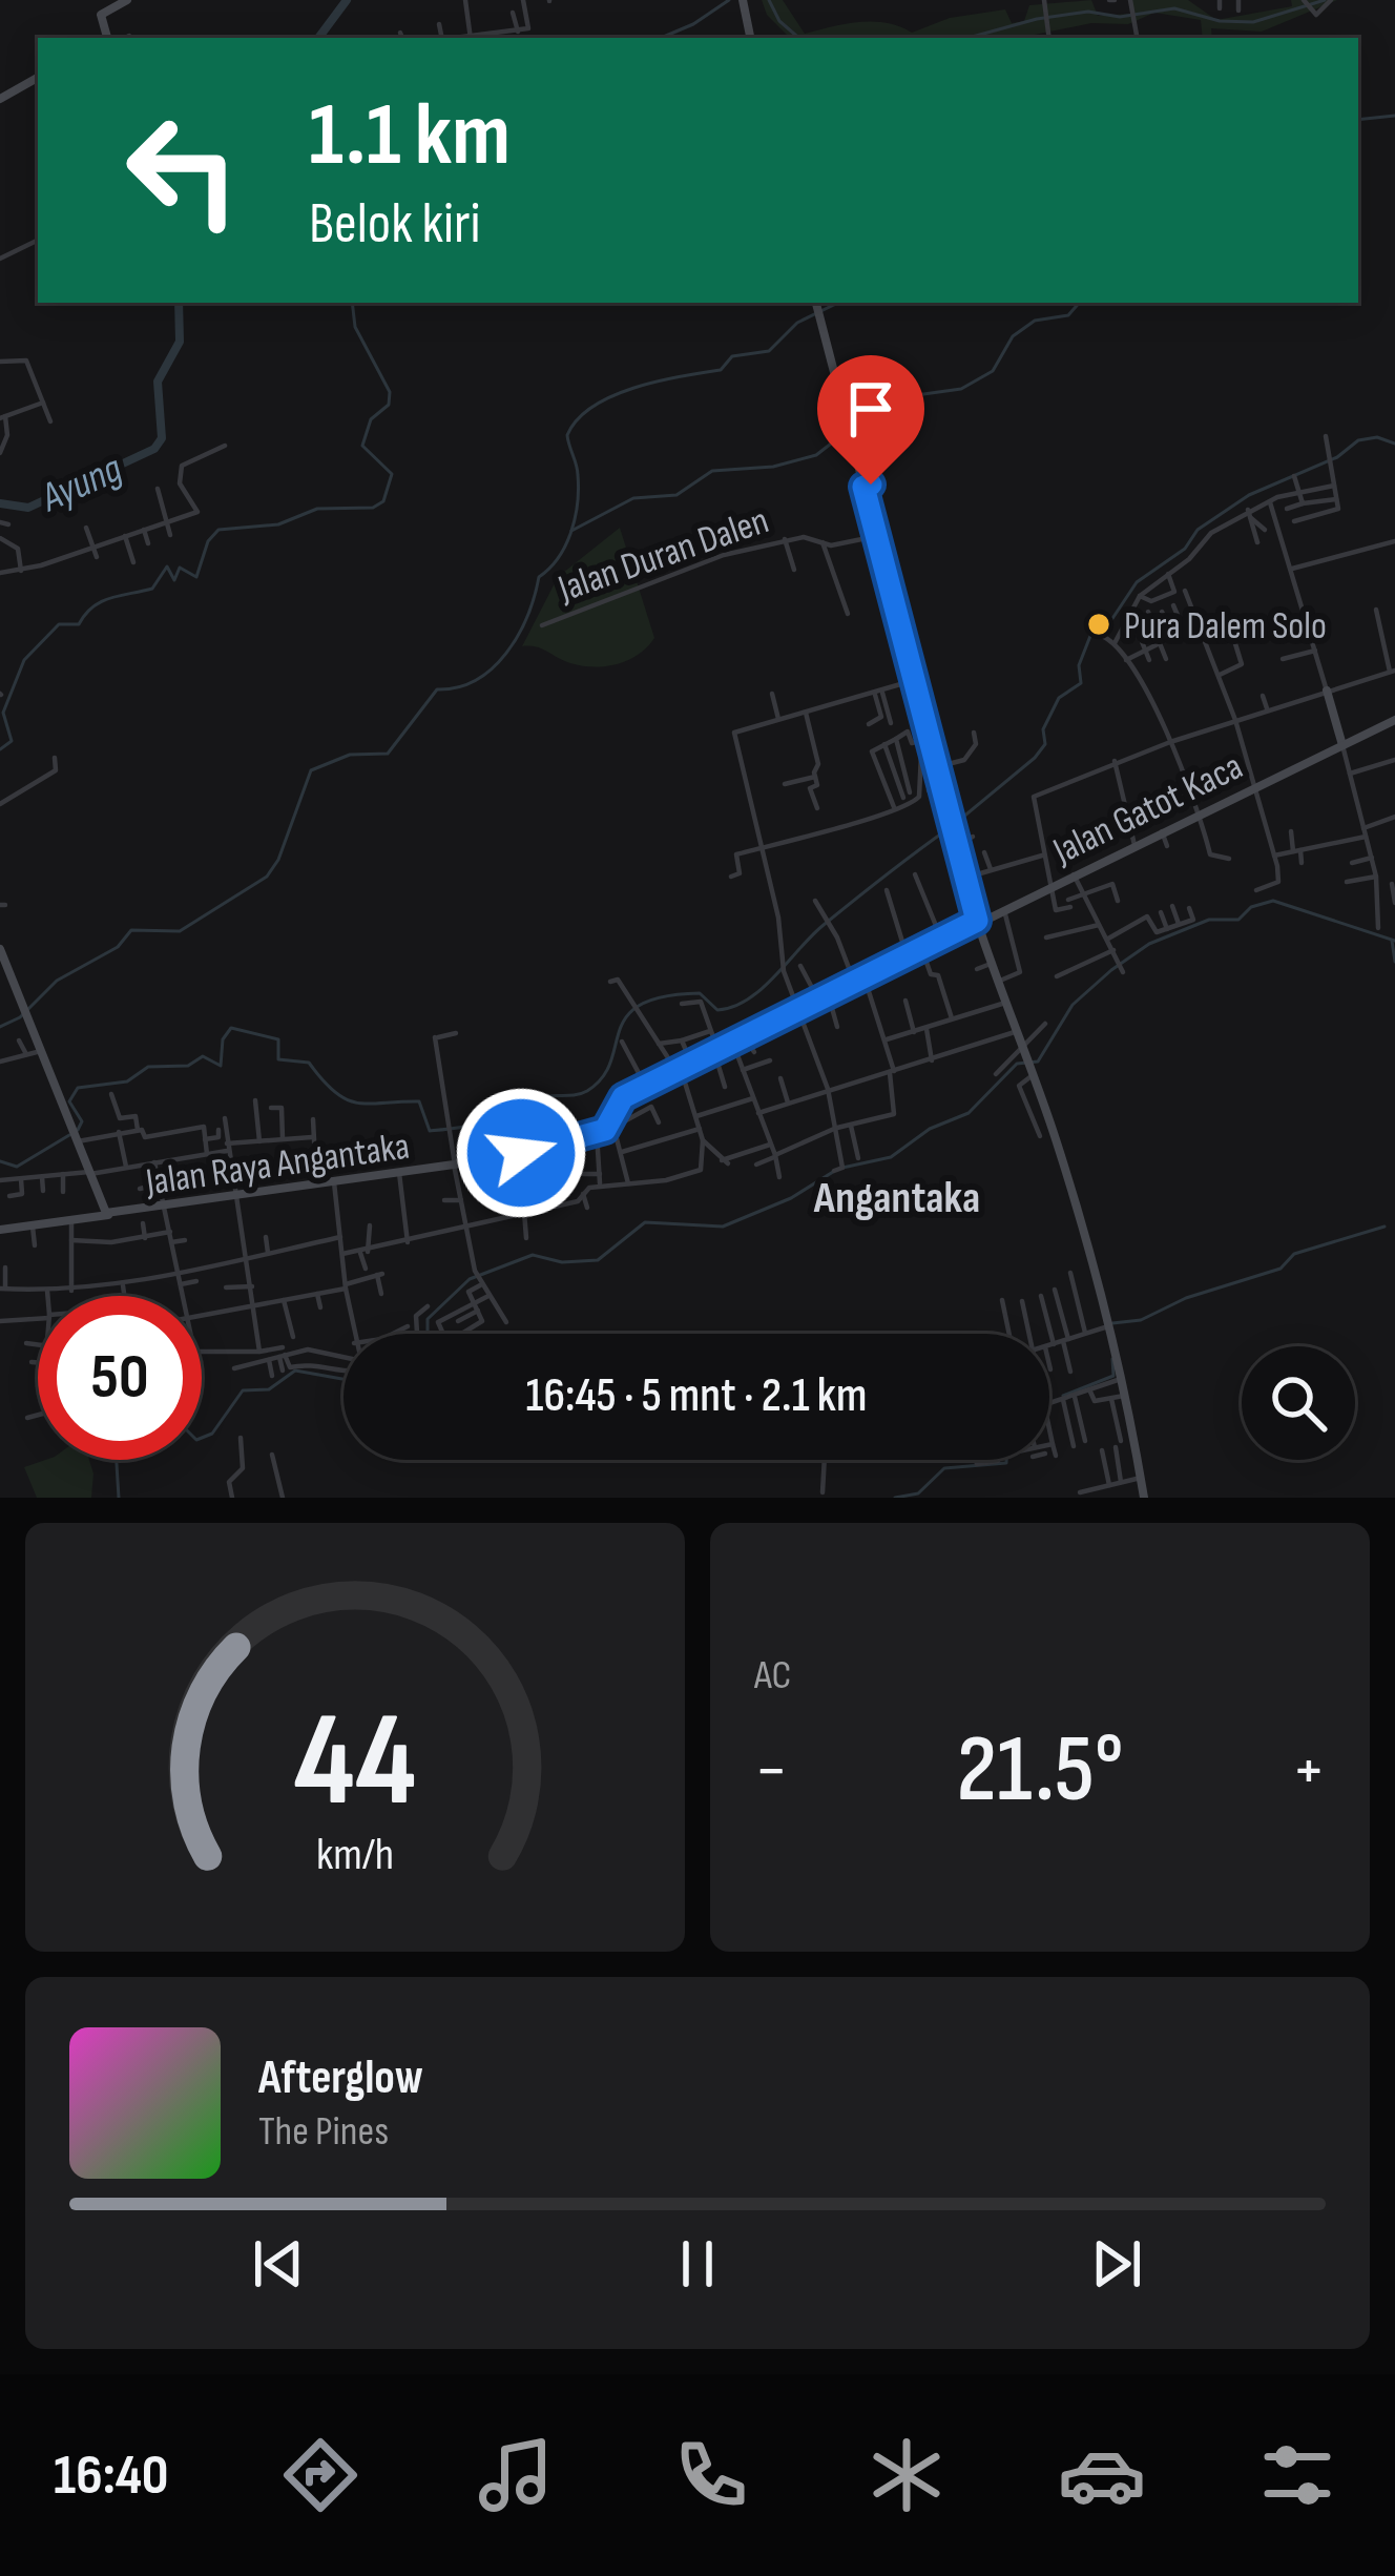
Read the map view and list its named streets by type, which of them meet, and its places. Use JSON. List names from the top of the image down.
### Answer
{
  "streets": {
    "main road": ["Jalan Gatot Kaca", "Jalan Raya Angantaka"],
    "street": ["Jalan Duran Dalen"]
  },
  "crossings": [
    ["Jalan Gatot Kaca", "Jalan Raya Angantaka"]
  ],
  "districts": ["Angantaka"],
  "water": ["Ayung"],
  "places": ["Pura Dalem Solo"],
  "page": {
    "turn": ["1.1 km", "Belok kiri"],
    "limit": "50",
    "trip": "16:45 · 5 mnt · 2.1 km",
    "tile": "AC",
    "heat": ["−", "21.5°", "+"],
    "song": ["Afterglow", "The Pines"],
    "tabs": "16:40",
    "gauge": ["44", "km/h"]
  }
}
